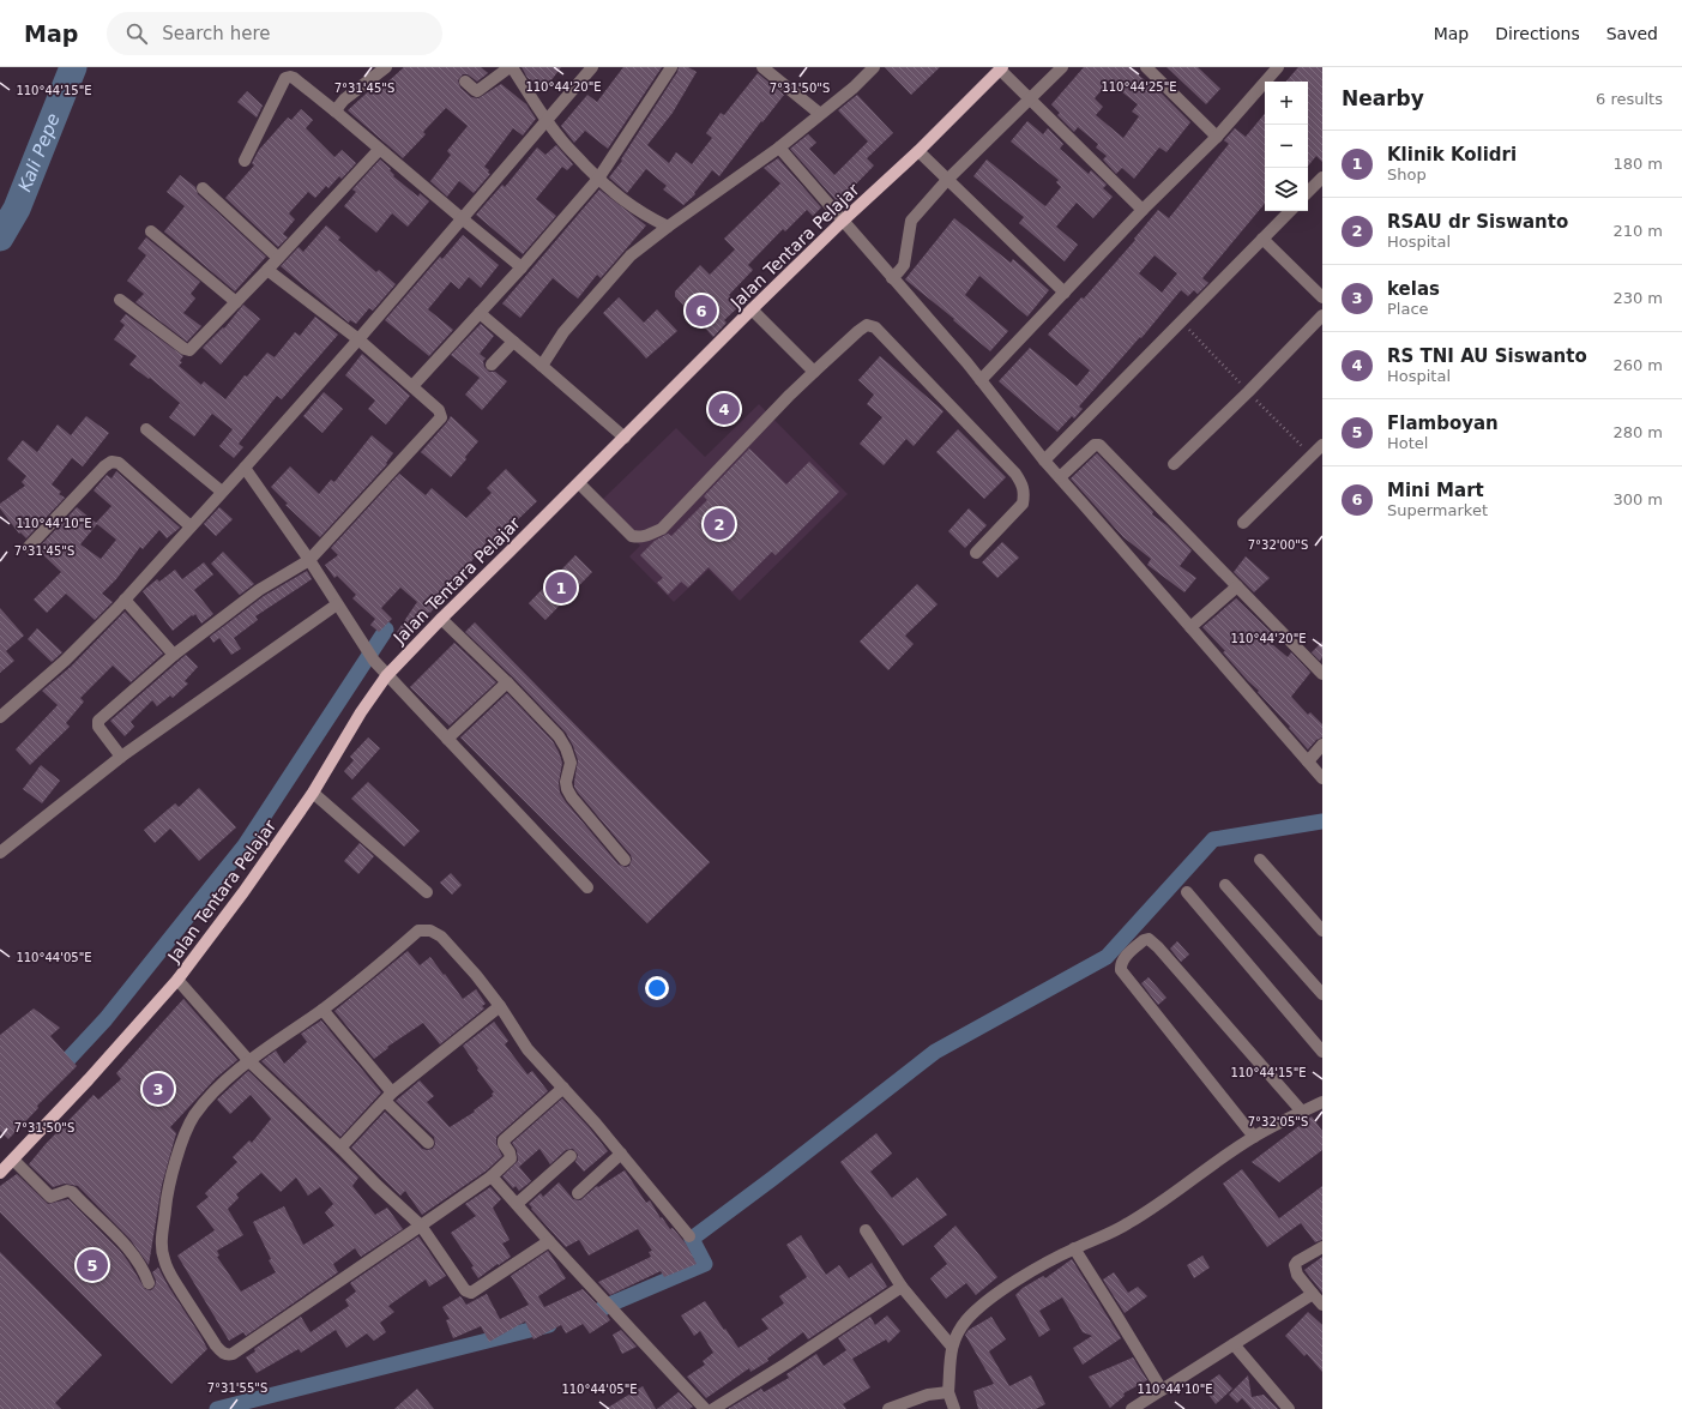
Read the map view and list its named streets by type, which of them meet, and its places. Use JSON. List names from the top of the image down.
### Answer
{
  "streets": {
    "main road": ["Jalan Tentara Pelajar"]
  },
  "water": ["Kali Pepe"],
  "page": {
    "header": "Map",
    "search": "Search here",
    "nav": ["Map", "Directions", "Saved"],
    "heading": ["Nearby", "6 results"],
    "map_buttons": ["+", "−"],
    "list": [
      {
        "mark": "1",
        "name": "Klinik Kolidri",
        "note": "Shop",
        "value": "180 m"
      },
      {
        "mark": "2",
        "name": "RSAU dr Siswanto",
        "note": "Hospital",
        "value": "210 m"
      },
      {
        "mark": "3",
        "name": "kelas",
        "note": "Place",
        "value": "230 m"
      },
      {
        "mark": "4",
        "name": "RS TNI AU Siswanto",
        "note": "Hospital",
        "value": "260 m"
      },
      {
        "mark": "5",
        "name": "Flamboyan",
        "note": "Hotel",
        "value": "280 m"
      },
      {
        "mark": "6",
        "name": "Mini Mart",
        "note": "Supermarket",
        "value": "300 m"
      }
    ],
    "pins": [
      "6",
      "4",
      "2",
      "1",
      "3",
      "5"
    ]
  },
  "coordinates": [
    "110°44'20\"E",
    "110°44'25\"E",
    "7°31'45\"S",
    "7°31'50\"S",
    "110°44'15\"E",
    "110°44'10\"E",
    "7°32'00\"S",
    "110°44'05\"E",
    "7°32'05\"S",
    "7°31'55\"S"
  ]
}
